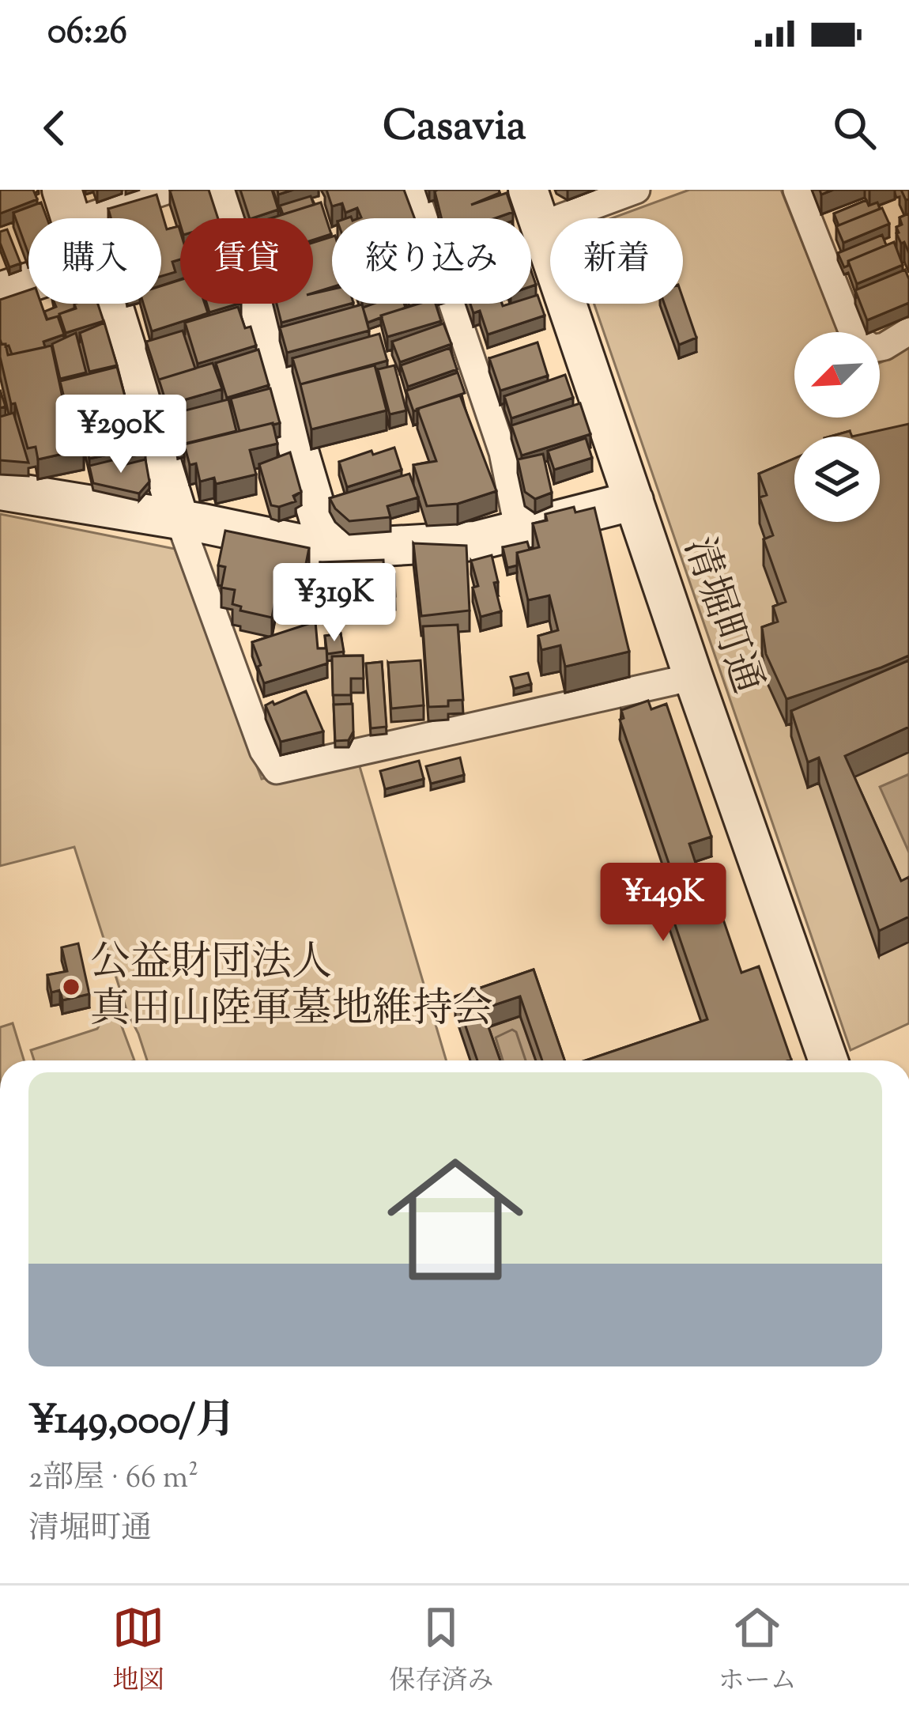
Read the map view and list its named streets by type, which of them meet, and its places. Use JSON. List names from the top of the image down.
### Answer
{
  "streets": {
    "street": ["清堀町通"]
  },
  "places": ["公益財団法人 真田山陸軍墓地維持会"],
  "north": "bottom left",
  "page": {
    "status": "06:26",
    "header": "Casavia",
    "chip": [
      "購入",
      "賃貸",
      "絞り込み",
      "新着"
    ],
    "price": ["¥290K", "¥319K", "¥149K"],
    "list": [
      {
        "name": "¥149,000/月",
        "note": "2部屋 · 66 m² · 清堀町通"
      }
    ],
    "tabs": ["地図", "保存済み", "ホーム"]
  }
}
